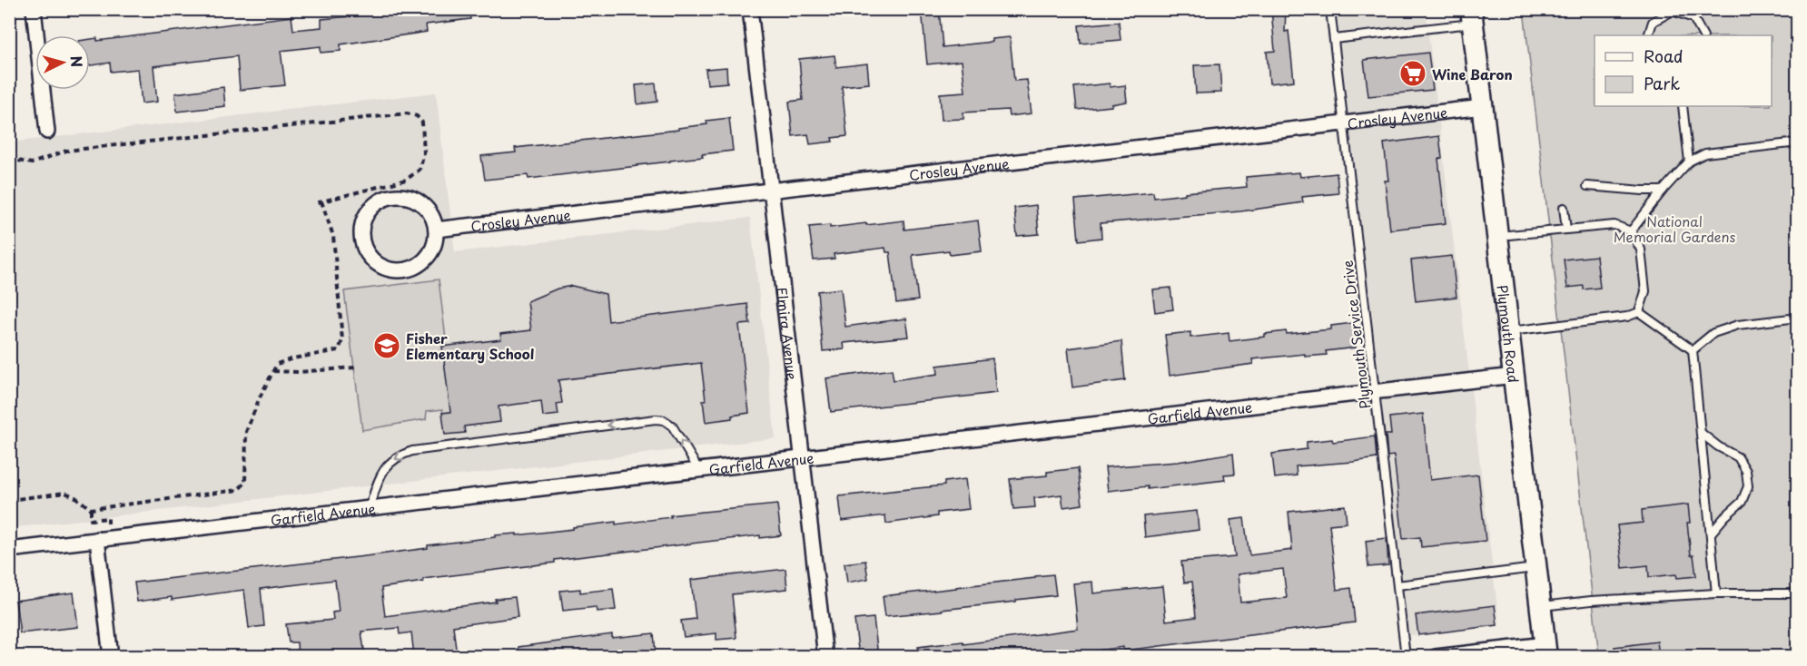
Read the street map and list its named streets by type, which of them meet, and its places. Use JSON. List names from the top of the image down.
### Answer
{
  "streets": {
    "main road": ["Plymouth Road"],
    "street": ["Crosley Avenue", "Elmira Avenue", "Garfield Avenue"],
    "lane": ["Plymouth Service Drive"]
  },
  "crossings": [
    ["Crosley Avenue", "Elmira Avenue"],
    ["Crosley Avenue", "Plymouth Road"],
    ["Crosley Avenue", "Plymouth Service Drive"],
    ["Elmira Avenue", "Garfield Avenue"],
    ["Plymouth Road", "Garfield Avenue"],
    ["Plymouth Service Drive", "Garfield Avenue"]
  ],
  "parks": ["National Memorial Gardens"],
  "places": {
    "supermarket": ["Wine Baron"],
    "school or university": ["Fisher Elementary School"]
  },
  "legend": ["Road", "Park"],
  "north": "right"
}
